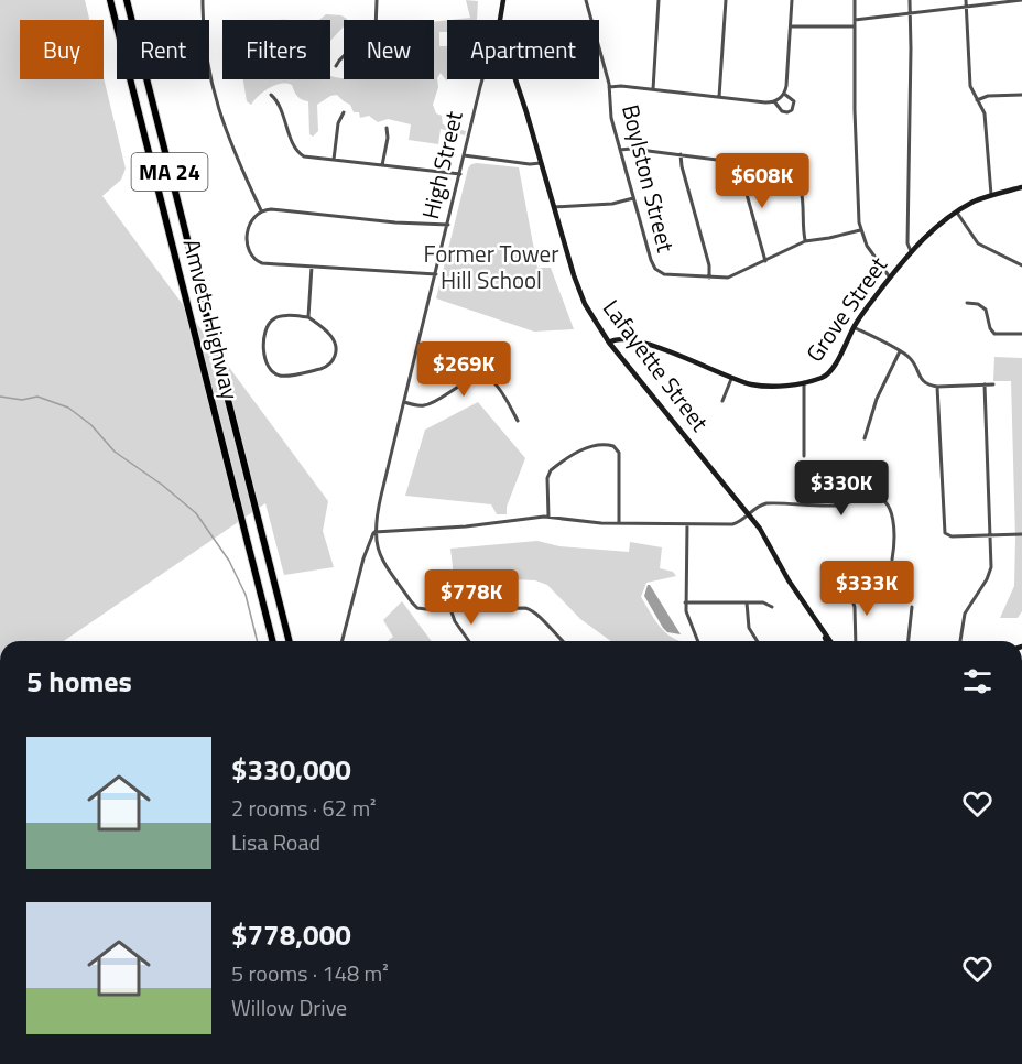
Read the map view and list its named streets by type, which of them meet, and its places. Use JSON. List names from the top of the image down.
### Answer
{
  "streets": {
    "highway": ["MA 24", "Amvets Highway"],
    "main road": ["High Street", "Grove Street", "Lafayette Street"],
    "street": ["Boylston Street"]
  },
  "crossings": [
    ["High Street", "Lafayette Street"],
    ["Grove Street", "Lafayette Street"]
  ],
  "parks": ["Former Tower Hill School"],
  "page": {
    "chip": [
      "Buy",
      "Rent",
      "Filters",
      "New",
      "Apartment"
    ],
    "price": [
      "$608K",
      "$269K",
      "$330K",
      "$333K",
      "$778K"
    ],
    "heading": "5 homes",
    "list": [
      {
        "name": "$330,000",
        "note": "2 rooms · 62 m² · Lisa Road"
      },
      {
        "name": "$778,000",
        "note": "5 rooms · 148 m² · Willow Drive"
      }
    ]
  }
}
